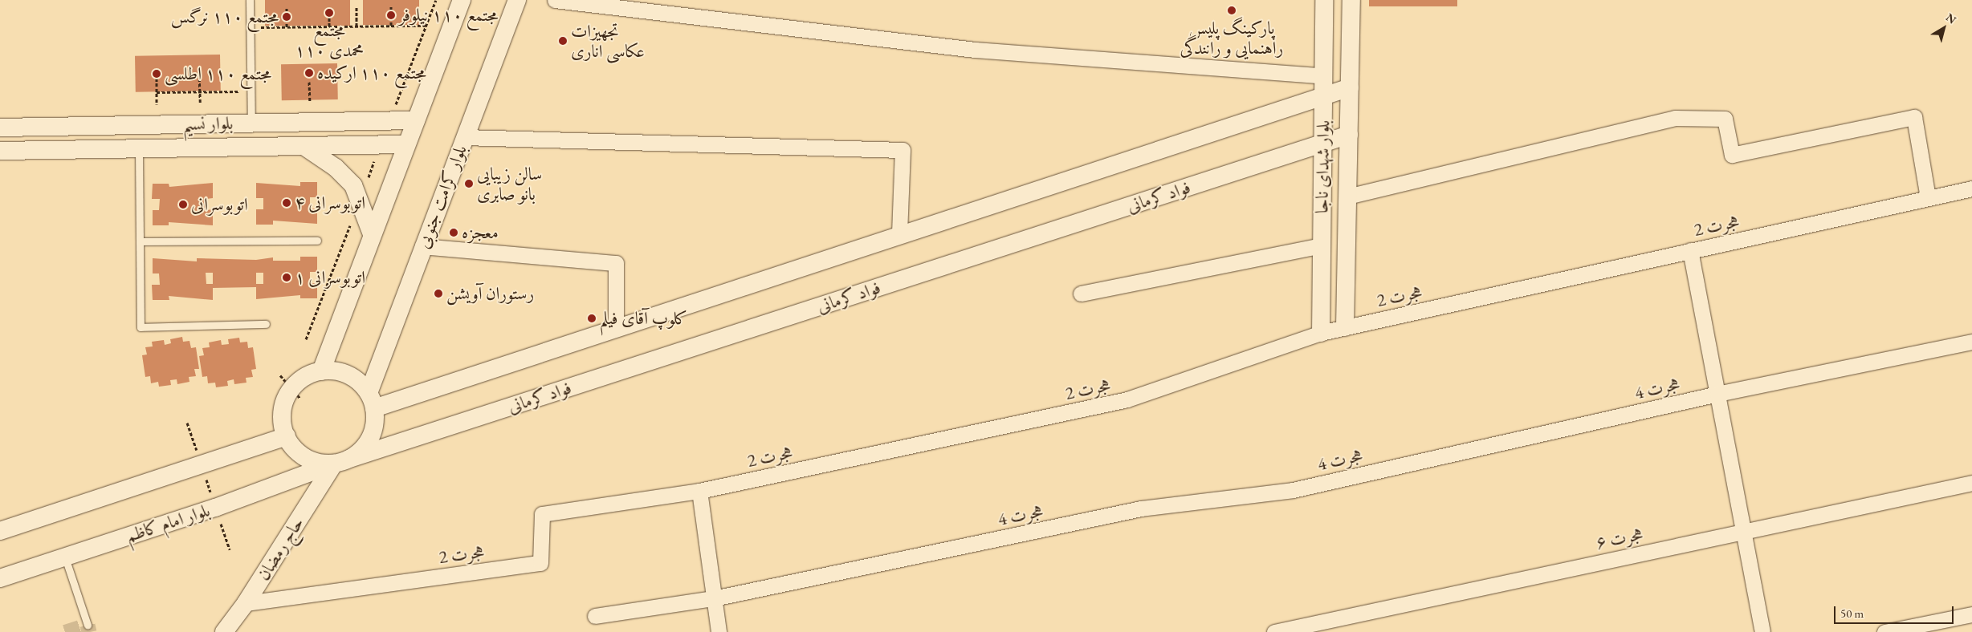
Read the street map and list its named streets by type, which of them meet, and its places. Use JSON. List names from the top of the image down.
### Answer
{
  "streets": {
    "street": [
      "بلوار نسیم",
      "بلوار شهدای ناجا",
      "بلوار کرامت جنوبی",
      "فواد کرمانی",
      "هجرت 2",
      "هجرت 4",
      "بلوار امام کاظم",
      "هجرت ۶",
      "حاج رمضان"
    ]
  },
  "crossings": [
    ["بلوار شهدای ناجا", "فواد کرمانی"],
    ["بلوار شهدای ناجا", "هجرت 2"],
    ["بلوار کرامت جنوبی", "فواد کرمانی"],
    ["بلوار کرامت جنوبی", "بلوار امام کاظم"],
    ["بلوار کرامت جنوبی", "حاج رمضان"],
    ["فواد کرمانی", "بلوار امام کاظم"],
    ["فواد کرمانی", "حاج رمضان"],
    ["هجرت 2", "حاج رمضان"],
    ["بلوار امام کاظم", "حاج رمضان"]
  ],
  "places": [
    "پارکینگ پلیس راهنمایی و رانندگی",
    "مجتمع ۱۱۰ محمدی",
    "مجتمع ۱۱۰ نیلوفر",
    "مجتمع ۱۱۰ نرگس",
    "تجهیزات عکاسی اناری",
    "مجتمع ۱۱۰ ارکیده",
    "مجتمع ۱۱۰ اطلسی",
    "سالن زیبایی بانو صابری",
    "اتوبوسرانی ۴",
    "اتوبوسرانی",
    "معجزه",
    "اتوبوسرانی ۱",
    "رستوران آویشن",
    "کلوپ آقای فیلم"
  ],
  "scale_bar": "50 m",
  "north": "top right"
}
